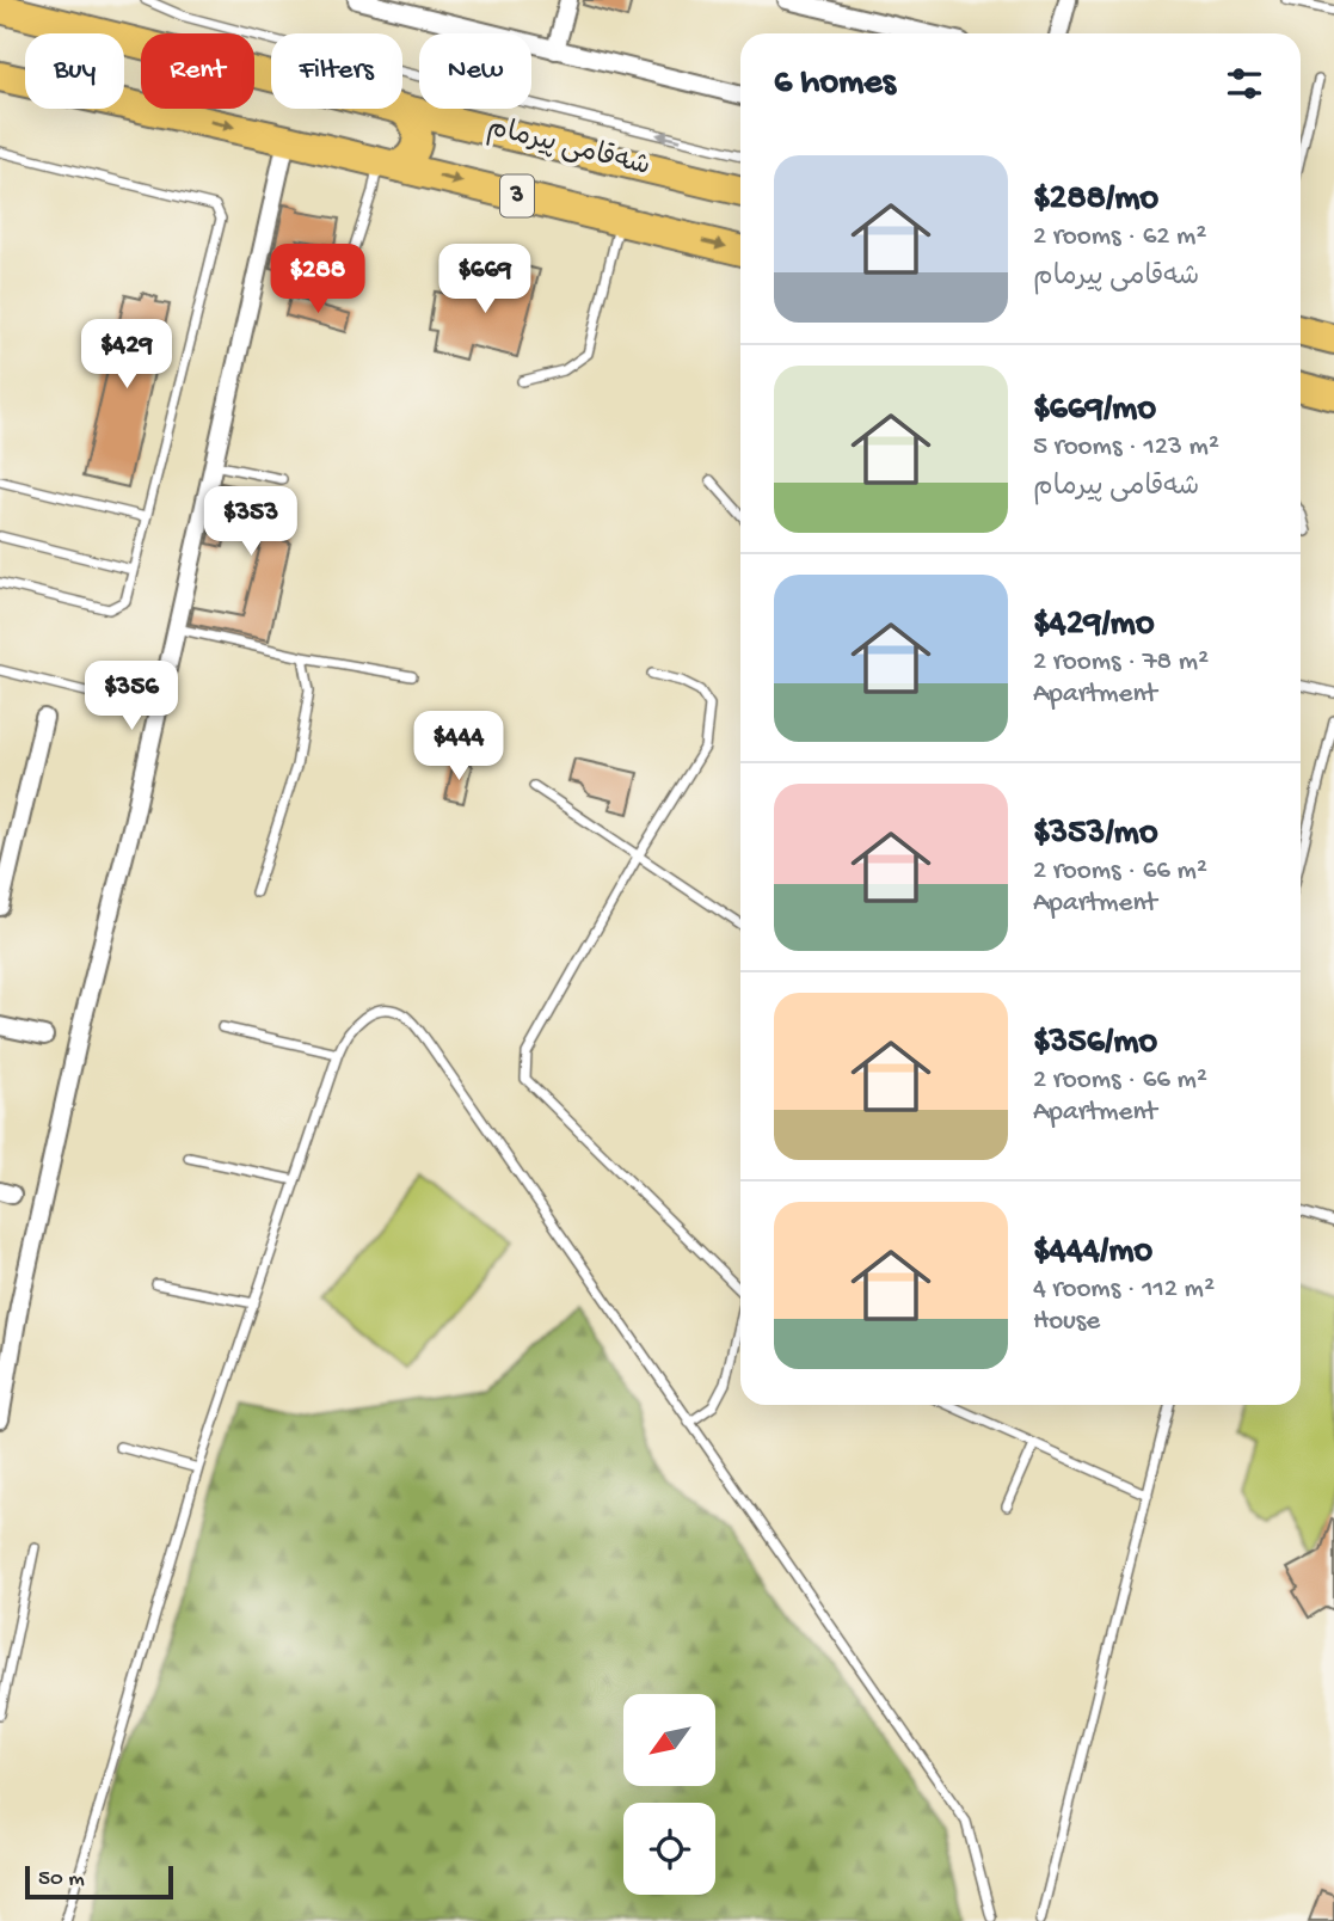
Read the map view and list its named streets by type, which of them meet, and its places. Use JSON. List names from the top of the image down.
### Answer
{
  "streets": {
    "highway": ["شەقامی پیرمام", "3"]
  },
  "scale_bar": "50 m",
  "north": "bottom left",
  "page": {
    "chip": [
      "Buy",
      "Rent",
      "Filters",
      "New"
    ],
    "heading": "6 homes",
    "list": [
      {
        "name": "$288/mo",
        "note": "2 rooms · 62 m² · شەقامی پیرمام"
      },
      {
        "name": "$669/mo",
        "note": "5 rooms · 123 m² · شەقامی پیرمام"
      },
      {
        "name": "$429/mo",
        "note": "2 rooms · 78 m² · Apartment"
      },
      {
        "name": "$353/mo",
        "note": "2 rooms · 66 m² · Apartment"
      },
      {
        "name": "$356/mo",
        "note": "2 rooms · 66 m² · Apartment"
      },
      {
        "name": "$444/mo",
        "note": "4 rooms · 112 m² · House"
      }
    ],
    "price": [
      "$288",
      "$669",
      "$429",
      "$353",
      "$356",
      "$444"
    ],
    "scale": "50 m"
  }
}
